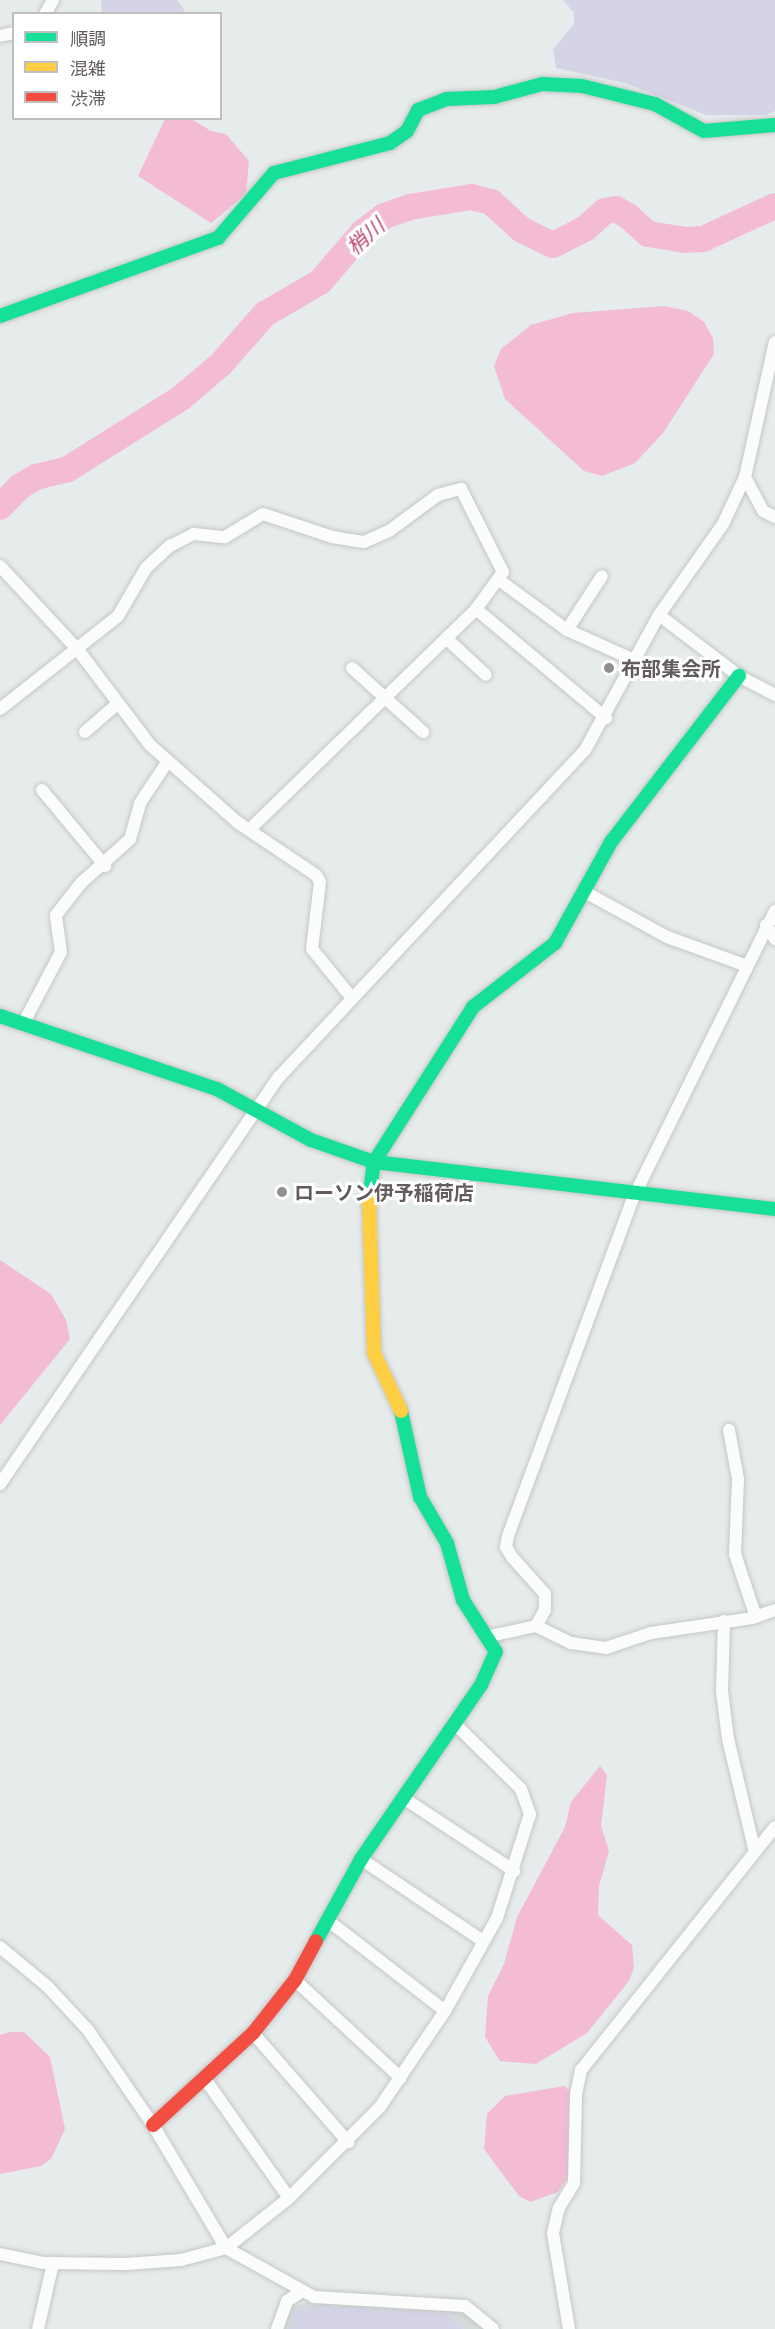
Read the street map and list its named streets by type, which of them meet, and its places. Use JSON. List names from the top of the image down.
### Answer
{
  "water": ["梢川"],
  "places": ["布部集会所", "ローソン伊予稲荷店"],
  "legend": ["順調", "混雑", "渋滞"]
}
